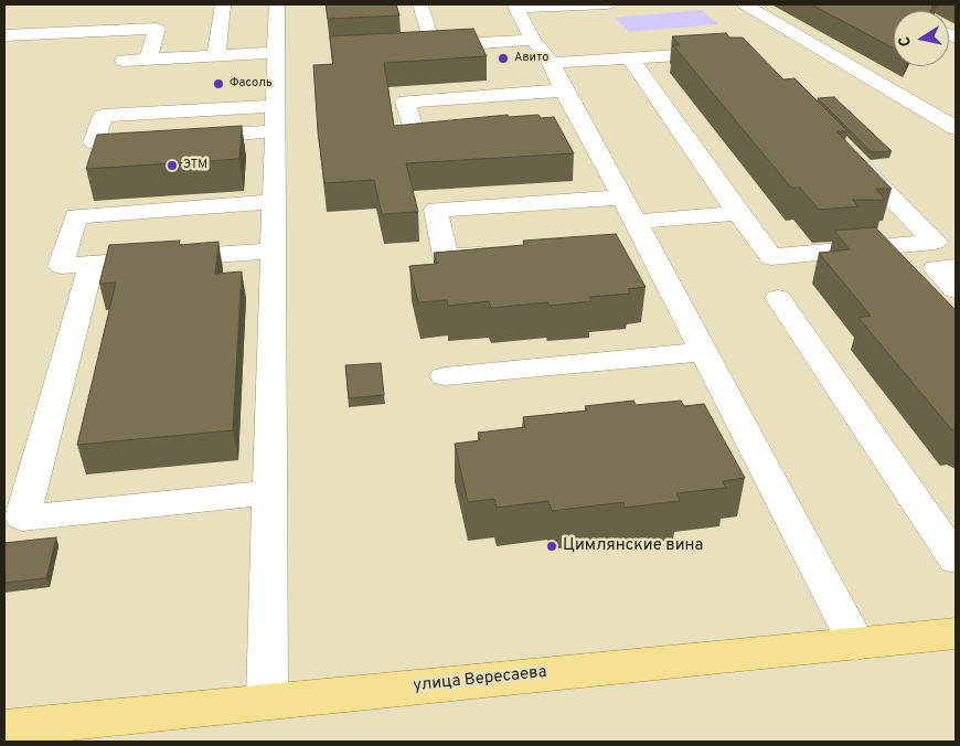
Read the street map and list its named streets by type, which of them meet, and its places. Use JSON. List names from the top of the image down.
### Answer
{
  "streets": {
    "main road": ["улица Вересаева"]
  },
  "places": [
    "Авито",
    "Фасоль",
    "ЭТМ",
    "Цимлянские вина"
  ],
  "north": "left"
}
